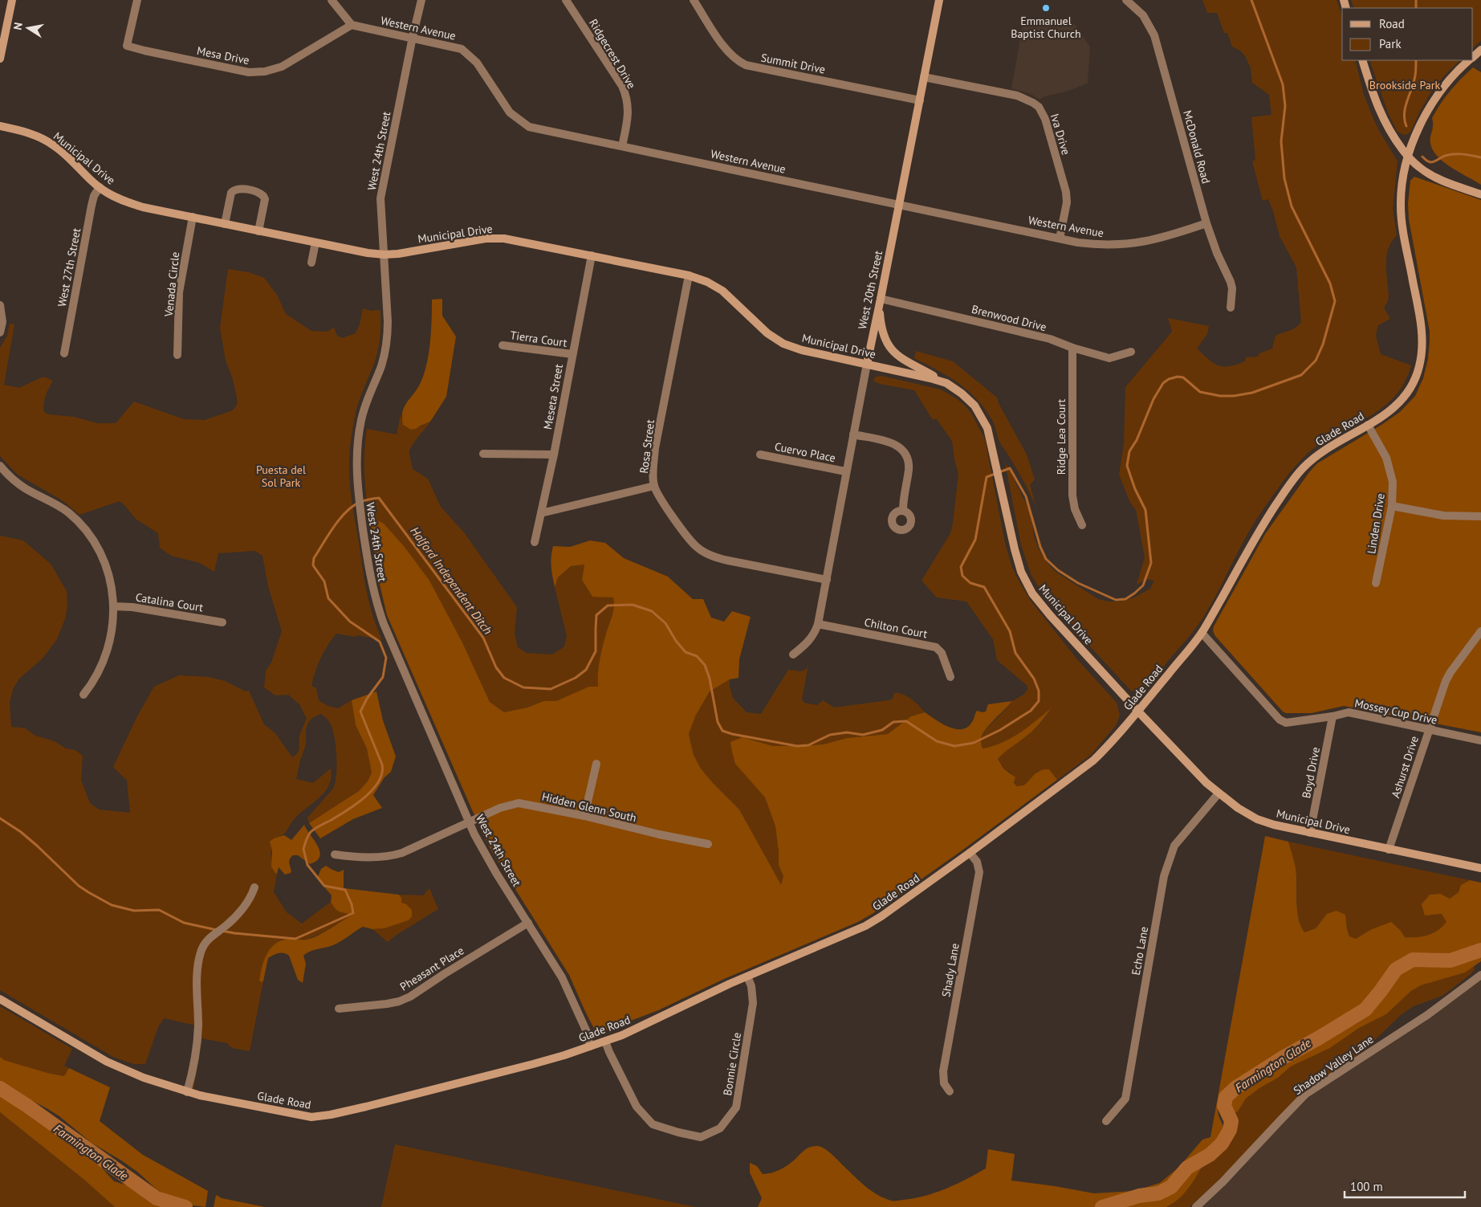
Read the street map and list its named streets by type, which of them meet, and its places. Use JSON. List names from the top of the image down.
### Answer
{
  "streets": {
    "street": [
      "Western Avenue",
      "Ridgecrest Drive",
      "Mesa Drive",
      "Summit Drive",
      "Iva Drive",
      "McDonald Road",
      "West 24th Street",
      "Municipal Drive",
      "West 27th Street",
      "Venada Circle",
      "West 20th Street",
      "Brenwood Drive",
      "Tierra Court",
      "Meseta Street",
      "Glade Road",
      "Ridge Lea Court",
      "Rosa Street",
      "Cuervo Place",
      "Linden Drive",
      "Catalina Court",
      "Chilton Court",
      "Mossey Cup Drive",
      "Ashurst Drive",
      "Boyd Drive",
      "Hidden Glenn South",
      "Echo Lane",
      "Pheasant Place",
      "Shady Lane",
      "Bonnie Circle",
      "Shadow Valley Lane"
    ]
  },
  "crossings": [
    ["Western Avenue", "Ridgecrest Drive"],
    ["Western Avenue", "Mesa Drive"],
    ["Western Avenue", "Iva Drive"],
    ["Western Avenue", "McDonald Road"],
    ["Western Avenue", "West 24th Street"],
    ["Western Avenue", "West 20th Street"],
    ["Summit Drive", "West 20th Street"],
    ["Iva Drive", "West 20th Street"],
    ["West 24th Street", "Municipal Drive"],
    ["West 24th Street", "Glade Road"],
    ["West 24th Street", "Hidden Glenn South"],
    ["West 24th Street", "Pheasant Place"],
    ["Municipal Drive", "West 27th Street"],
    ["Municipal Drive", "Venada Circle"],
    ["Municipal Drive", "West 20th Street"],
    ["Municipal Drive", "Meseta Street"],
    ["Municipal Drive", "Glade Road"],
    ["Municipal Drive", "Rosa Street"],
    ["Municipal Drive", "Ashurst Drive"],
    ["Municipal Drive", "Boyd Drive"],
    ["Municipal Drive", "Echo Lane"],
    ["West 20th Street", "Brenwood Drive"],
    ["West 20th Street", "Rosa Street"],
    ["West 20th Street", "Cuervo Place"],
    ["West 20th Street", "Chilton Court"],
    ["Brenwood Drive", "Ridge Lea Court"],
    ["Tierra Court", "Meseta Street"],
    ["Glade Road", "Linden Drive"],
    ["Glade Road", "Mossey Cup Drive"],
    ["Glade Road", "Shady Lane"],
    ["Glade Road", "Bonnie Circle"],
    ["Mossey Cup Drive", "Ashurst Drive"],
    ["Mossey Cup Drive", "Boyd Drive"]
  ],
  "water": ["Halford Independent Ditch", "Farmington Glade"],
  "parks": ["Brookside Park", "Puesta del Sol Park"],
  "places": ["Emmanuel Baptist Church"],
  "legend": ["Road", "Park"],
  "scale_bar": "100 m",
  "north": "left"
}
